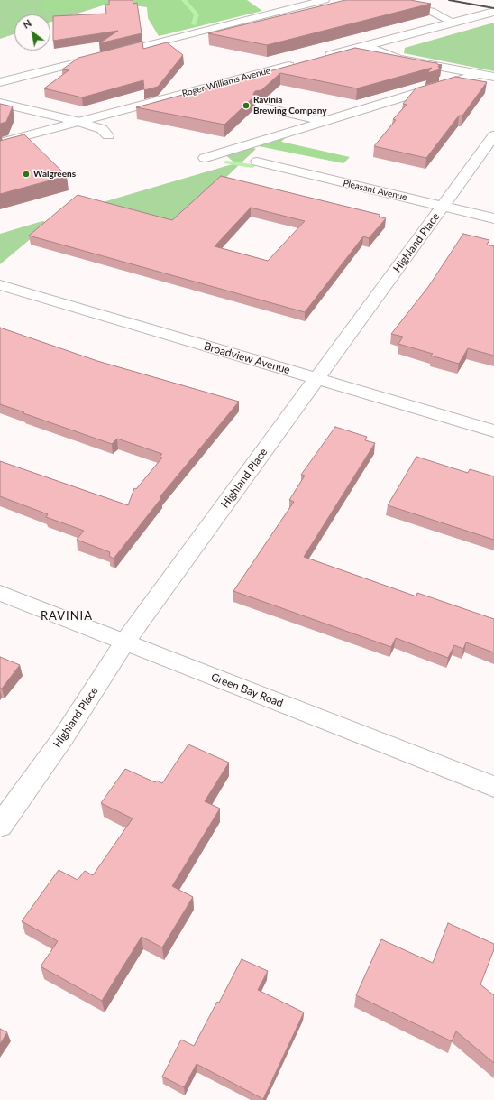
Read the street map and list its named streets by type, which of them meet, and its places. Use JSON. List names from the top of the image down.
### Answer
{
  "streets": {
    "street": [
      "Roger Williams Avenue",
      "Pleasant Avenue",
      "Highland Place",
      "Broadview Avenue",
      "Green Bay Road"
    ]
  },
  "crossings": [
    ["Pleasant Avenue", "Highland Place"],
    ["Highland Place", "Broadview Avenue"],
    ["Highland Place", "Green Bay Road"]
  ],
  "districts": ["RAVINIA"],
  "places": ["Ravinia Brewing Company", "Walgreens"],
  "north": "top left"
}
